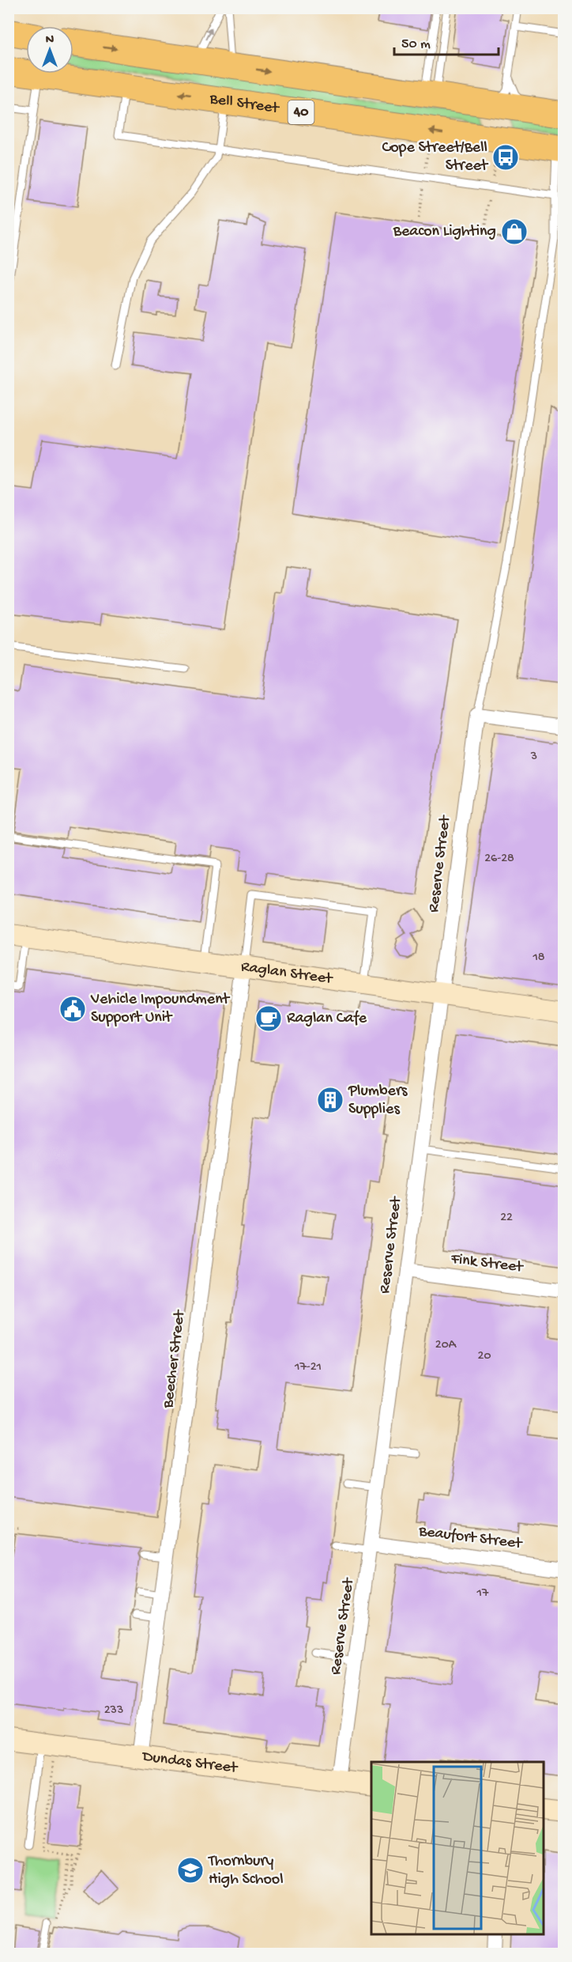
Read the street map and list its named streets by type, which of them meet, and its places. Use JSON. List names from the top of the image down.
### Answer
{
  "streets": {
    "highway": ["Bell Street", "40"],
    "street": [
      "Reserve Street",
      "Raglan Street",
      "Fink Street",
      "Beecher Street",
      "Beaufort Street",
      "Dundas Street"
    ]
  },
  "crossings": [
    ["Reserve Street", "Raglan Street"],
    ["Reserve Street", "Fink Street"],
    ["Reserve Street", "Beaufort Street"],
    ["Reserve Street", "Dundas Street"],
    ["Raglan Street", "Beecher Street"],
    ["Beecher Street", "Dundas Street"]
  ],
  "places": {
    "bus stop": ["Cope Street/Bell Street"],
    "shop": ["Beacon Lighting"],
    "public building": ["Vehicle Impoundment Support Unit"],
    "cafe": ["Raglan Cafe"],
    "building": ["Plumbers Supplies"],
    "school or university": ["Thornbury High School"]
  },
  "house_numbers": [
    "3",
    "26-28",
    "18",
    "22",
    "20A",
    "20",
    "17-21",
    "17",
    "233"
  ],
  "scale_bar": "50 m",
  "north": "top"
}
